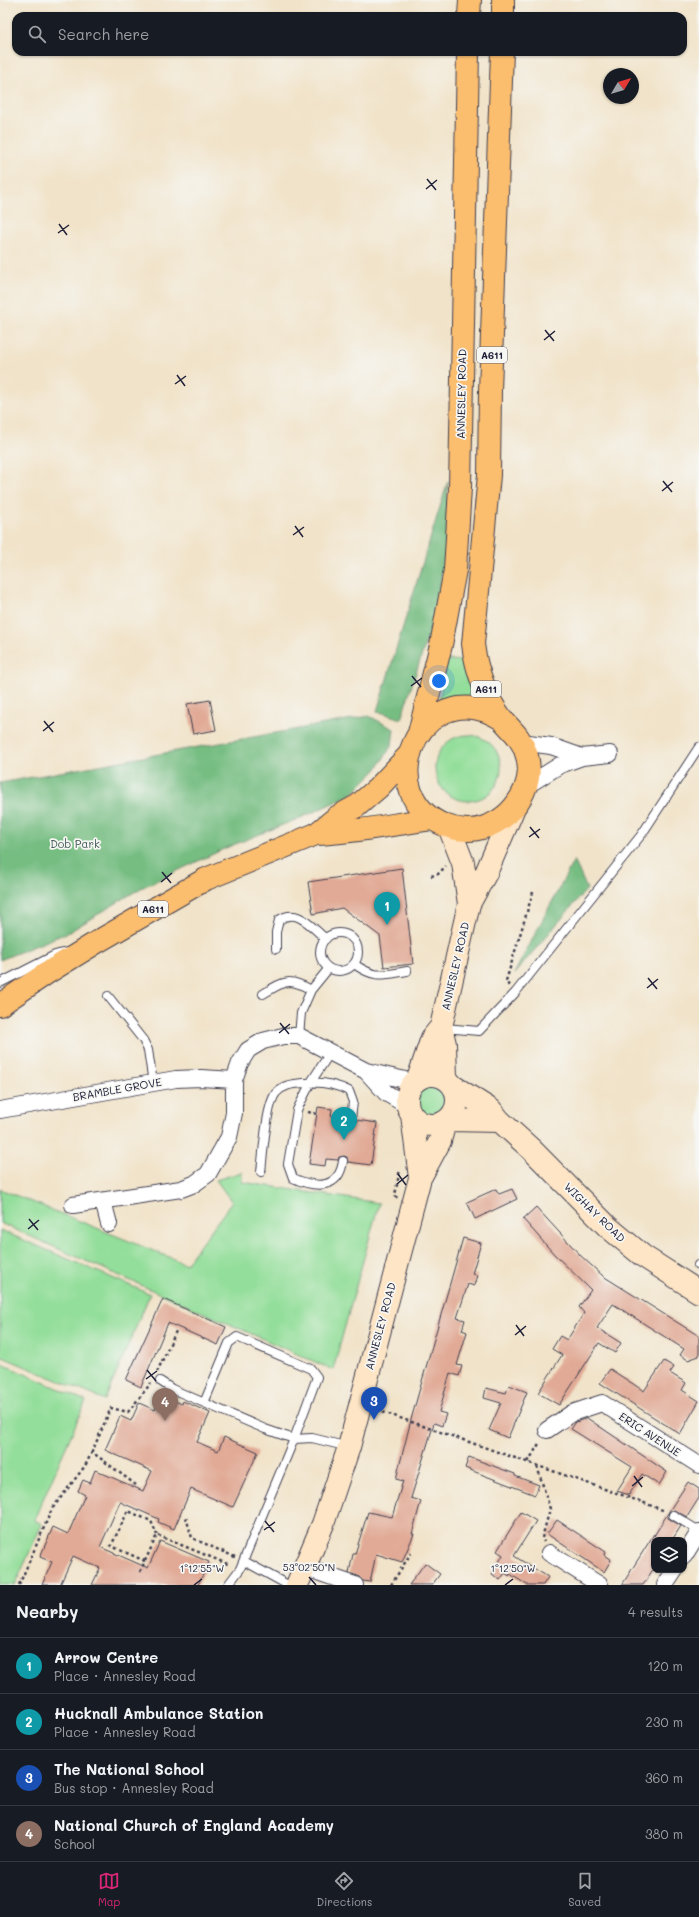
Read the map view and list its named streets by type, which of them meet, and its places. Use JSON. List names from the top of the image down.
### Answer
{
  "streets": {
    "main road": ["A611", "ANNESLEY ROAD", "WIGHAY ROAD"],
    "street": ["BRAMBLE GROVE", "ERIC AVENUE"]
  },
  "crossings": [
    ["A611", "ANNESLEY ROAD"],
    ["ANNESLEY ROAD", "WIGHAY ROAD"]
  ],
  "parks": ["Dob Park"],
  "north": "top right",
  "page": {
    "search": "Search here",
    "pins": [
      "1",
      "2",
      "3",
      "4"
    ],
    "heading": ["Nearby", "4 results"],
    "list": [
      {
        "mark": "1",
        "name": "Arrow Centre",
        "note": "Place · Annesley Road",
        "value": "120 m"
      },
      {
        "mark": "2",
        "name": "Hucknall Ambulance Station",
        "note": "Place · Annesley Road",
        "value": "230 m"
      },
      {
        "mark": "3",
        "name": "The National School",
        "note": "Bus stop · Annesley Road",
        "value": "360 m"
      },
      {
        "mark": "4",
        "name": "National Church of England Academy",
        "note": "School",
        "value": "380 m"
      }
    ],
    "nav": ["Map", "Directions", "Saved"]
  },
  "coordinates": ["53°02'50\"N", "1°12'55\"W", "1°12'50\"W"]
}
